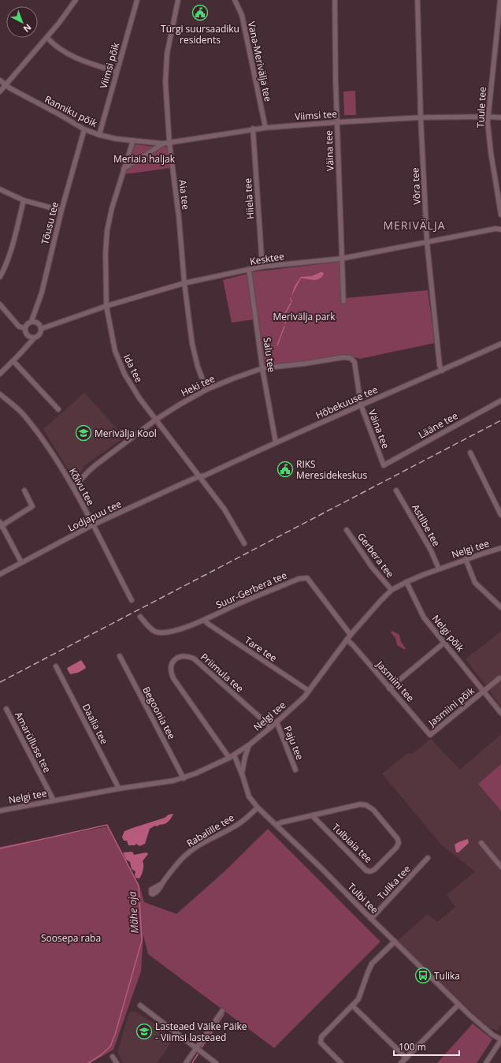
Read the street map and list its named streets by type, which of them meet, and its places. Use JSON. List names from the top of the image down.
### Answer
{
  "streets": {
    "street": [
      "Vana-Merivälja tee",
      "Viimsi põik",
      "Tuule tee",
      "Ranniku põik",
      "Viimsi tee",
      "Väina tee",
      "Võra tee",
      "Aia tee",
      "Hiiela tee",
      "Tõusu tee",
      "Kesktee",
      "Salu tee",
      "Ida tee",
      "Heki tee",
      "Hõbekuuse tee",
      "Lääne tee",
      "Kõivu tee",
      "Lodjapuu tee",
      "Astilbe tee",
      "Nelgi tee",
      "Gerbera tee",
      "Suur-Gerbera tee",
      "Nelgi põik",
      "Tare tee",
      "Priimula tee",
      "Jasmiini tee",
      "Jasmiini põik",
      "Begoonia tee",
      "Daalia tee",
      "Amarülluse tee",
      "Paju tee",
      "Rabalille tee",
      "Tulbiaia tee",
      "Tulika tee",
      "Tulbi tee"
    ]
  },
  "crossings": [
    ["Vana-Merivälja tee", "Viimsi tee"],
    ["Viimsi põik", "Ranniku põik"],
    ["Tuule tee", "Viimsi tee"],
    ["Ranniku põik", "Viimsi tee"],
    ["Ranniku põik", "Tõusu tee"],
    ["Ranniku põik", "Ida tee"],
    ["Viimsi tee", "Väina tee"],
    ["Viimsi tee", "Võra tee"],
    ["Viimsi tee", "Aia tee"],
    ["Viimsi tee", "Hiiela tee"],
    ["Viimsi tee", "Ida tee"],
    ["Väina tee", "Kesktee"],
    ["Väina tee", "Heki tee"],
    ["Väina tee", "Hõbekuuse tee"],
    ["Väina tee", "Lääne tee"],
    ["Võra tee", "Kesktee"],
    ["Võra tee", "Hõbekuuse tee"],
    ["Aia tee", "Kesktee"],
    ["Aia tee", "Heki tee"],
    ["Hiiela tee", "Kesktee"],
    ["Tõusu tee", "Kesktee"],
    ["Kesktee", "Salu tee"],
    ["Kesktee", "Ida tee"],
    ["Salu tee", "Heki tee"],
    ["Salu tee", "Hõbekuuse tee"],
    ["Ida tee", "Heki tee"],
    ["Ida tee", "Hõbekuuse tee"],
    ["Ida tee", "Lodjapuu tee"],
    ["Heki tee", "Kõivu tee"],
    ["Hõbekuuse tee", "Lodjapuu tee"],
    ["Kõivu tee", "Lodjapuu tee"],
    ["Astilbe tee", "Nelgi tee"],
    ["Nelgi tee", "Gerbera tee"],
    ["Nelgi tee", "Suur-Gerbera tee"],
    ["Nelgi tee", "Nelgi põik"],
    ["Nelgi tee", "Tare tee"],
    ["Nelgi tee", "Priimula tee"],
    ["Nelgi tee", "Jasmiini tee"],
    ["Nelgi tee", "Begoonia tee"],
    ["Nelgi tee", "Daalia tee"],
    ["Nelgi tee", "Amarülluse tee"],
    ["Nelgi tee", "Paju tee"],
    ["Nelgi tee", "Tulbi tee"],
    ["Suur-Gerbera tee", "Tare tee"],
    ["Nelgi põik", "Jasmiini põik"],
    ["Jasmiini tee", "Jasmiini põik"],
    ["Rabalille tee", "Tulbi tee"],
    ["Tulbiaia tee", "Tulbi tee"],
    ["Tulika tee", "Tulbi tee"]
  ],
  "districts": ["MERIVÄLJA"],
  "water": ["Mähe oja"],
  "parks": ["Meriaia haljak", "Merivälja park", "Soosepa raba"],
  "places": {
    "public building": ["Türgi suursaadiku residents", "RIKS Meresidekeskus"],
    "school or university": ["Merivälja Kool", "Lasteaed Väike Päike - Viimsi lasteaed"],
    "bus stop": ["Tulika"]
  },
  "scale_bar": "100 m",
  "north": "bottom right"
}
